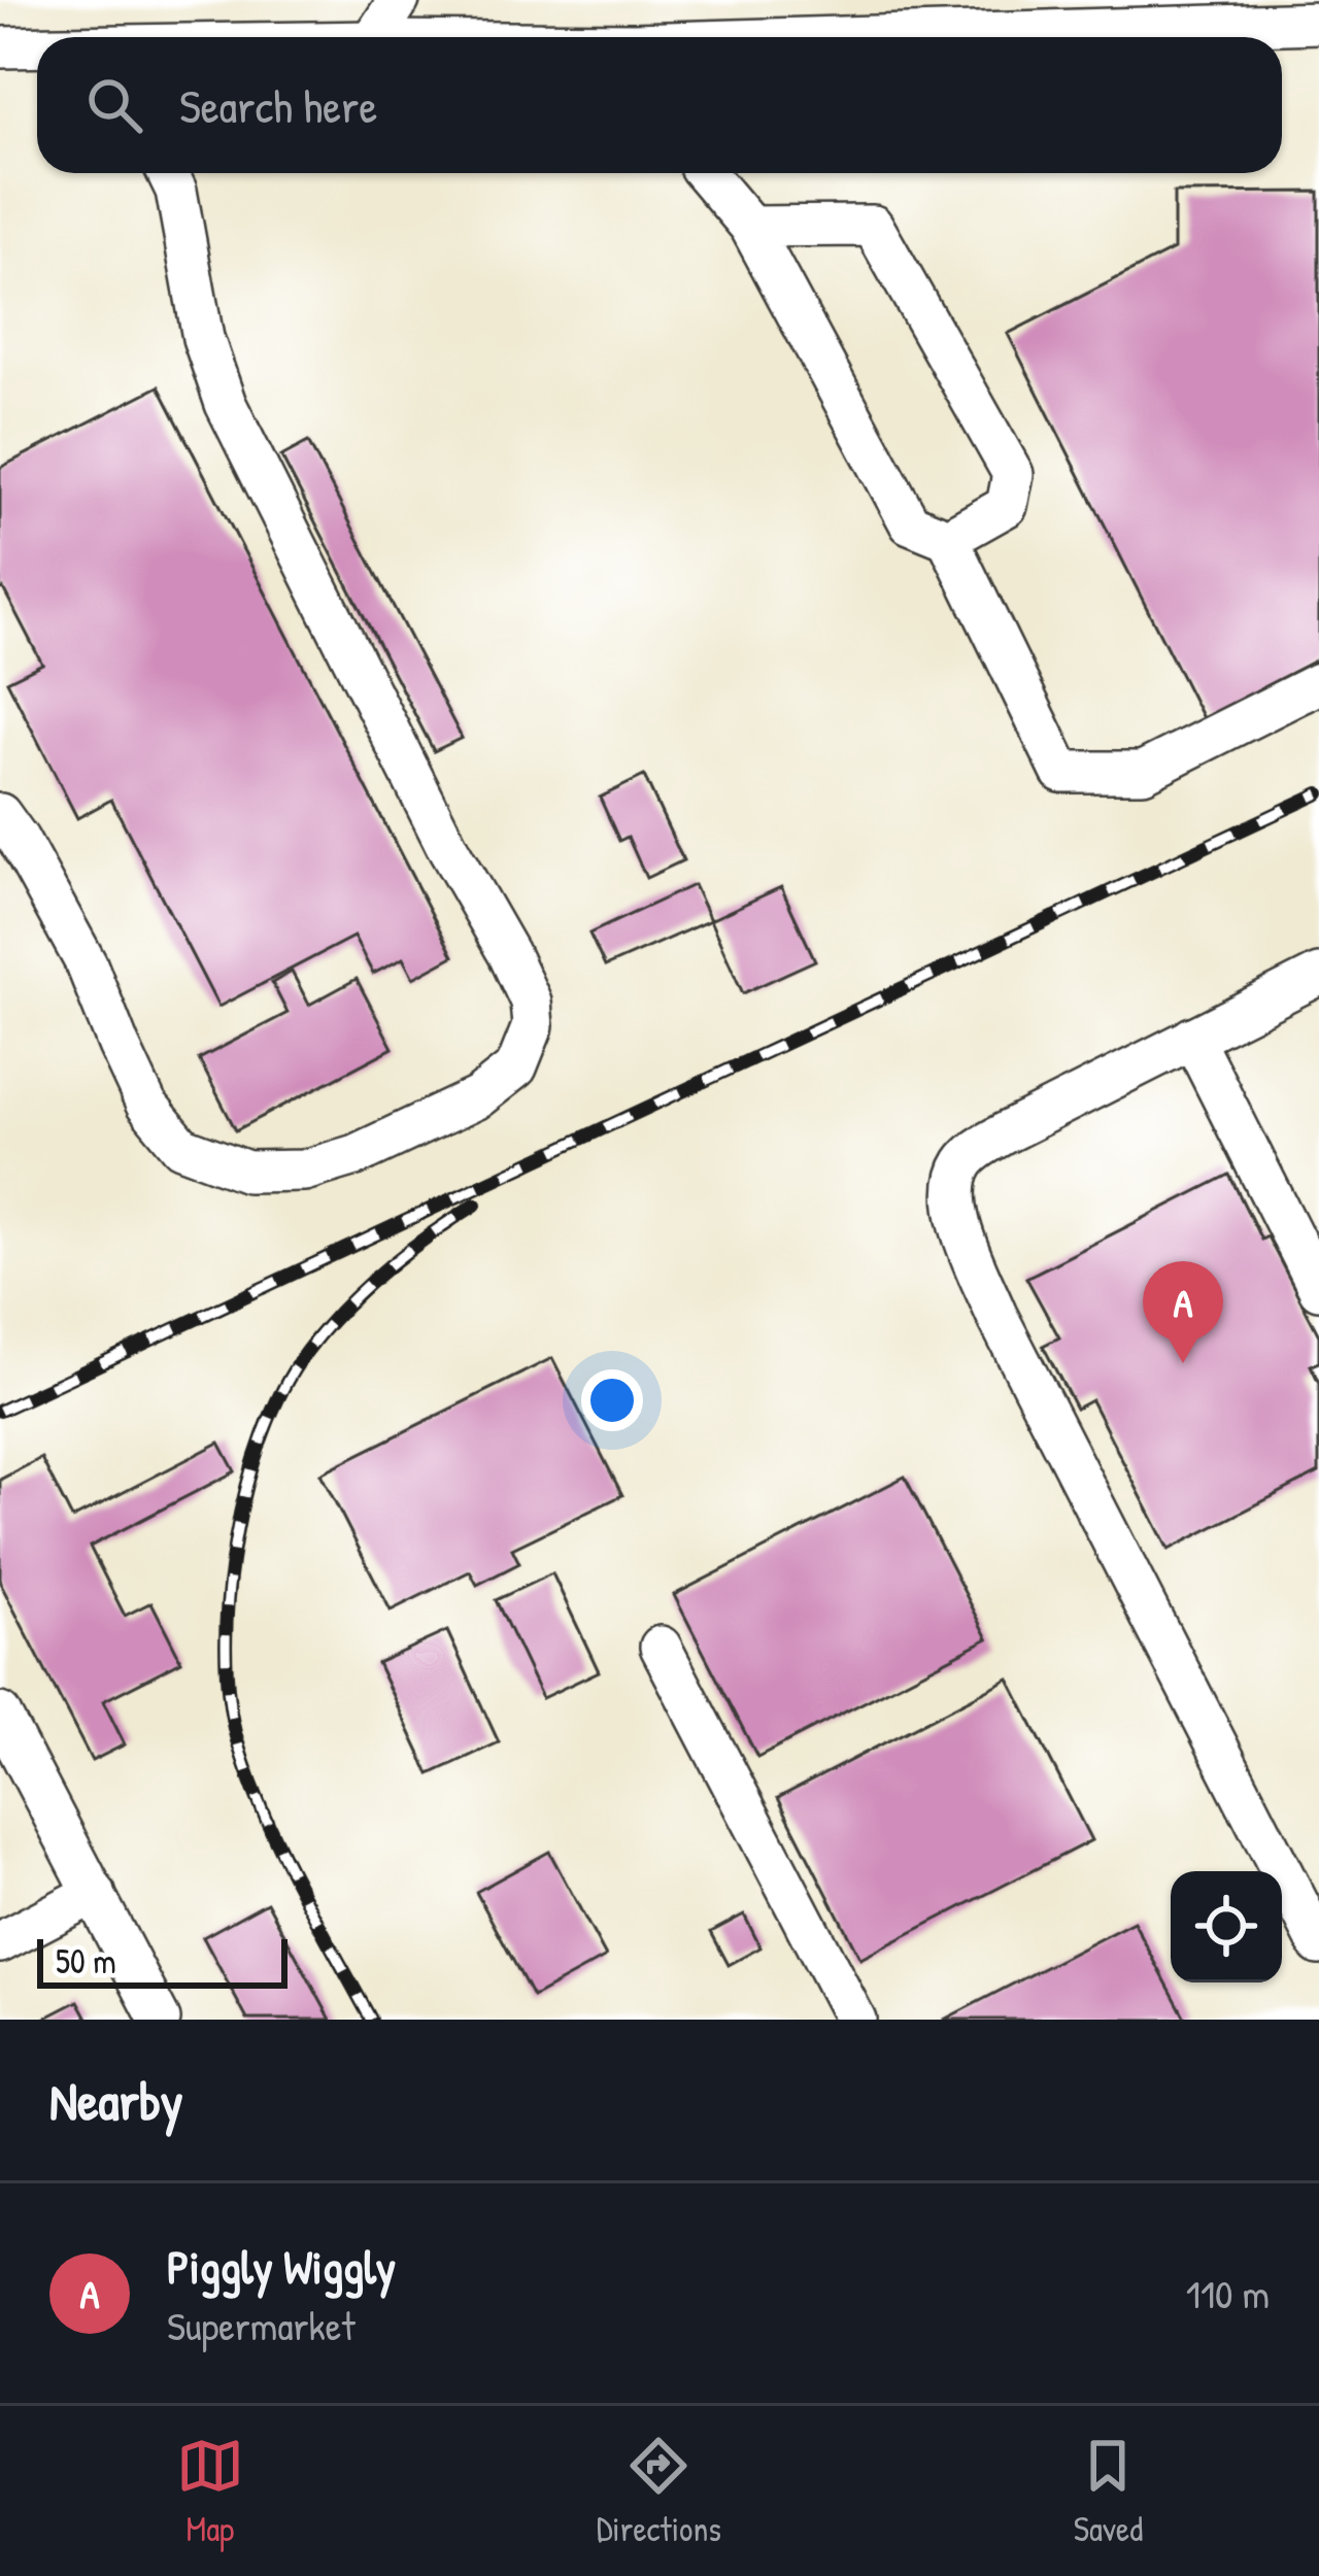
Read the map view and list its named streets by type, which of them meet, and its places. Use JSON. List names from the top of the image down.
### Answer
{
  "scale_bar": "50 m",
  "page": {
    "search": "Search here",
    "pins": "A",
    "scale": "50 m",
    "heading": "Nearby",
    "list": [
      {
        "mark": "A",
        "name": "Piggly Wiggly",
        "note": "Supermarket",
        "value": "110 m"
      }
    ],
    "nav": ["Map", "Directions", "Saved"]
  }
}
